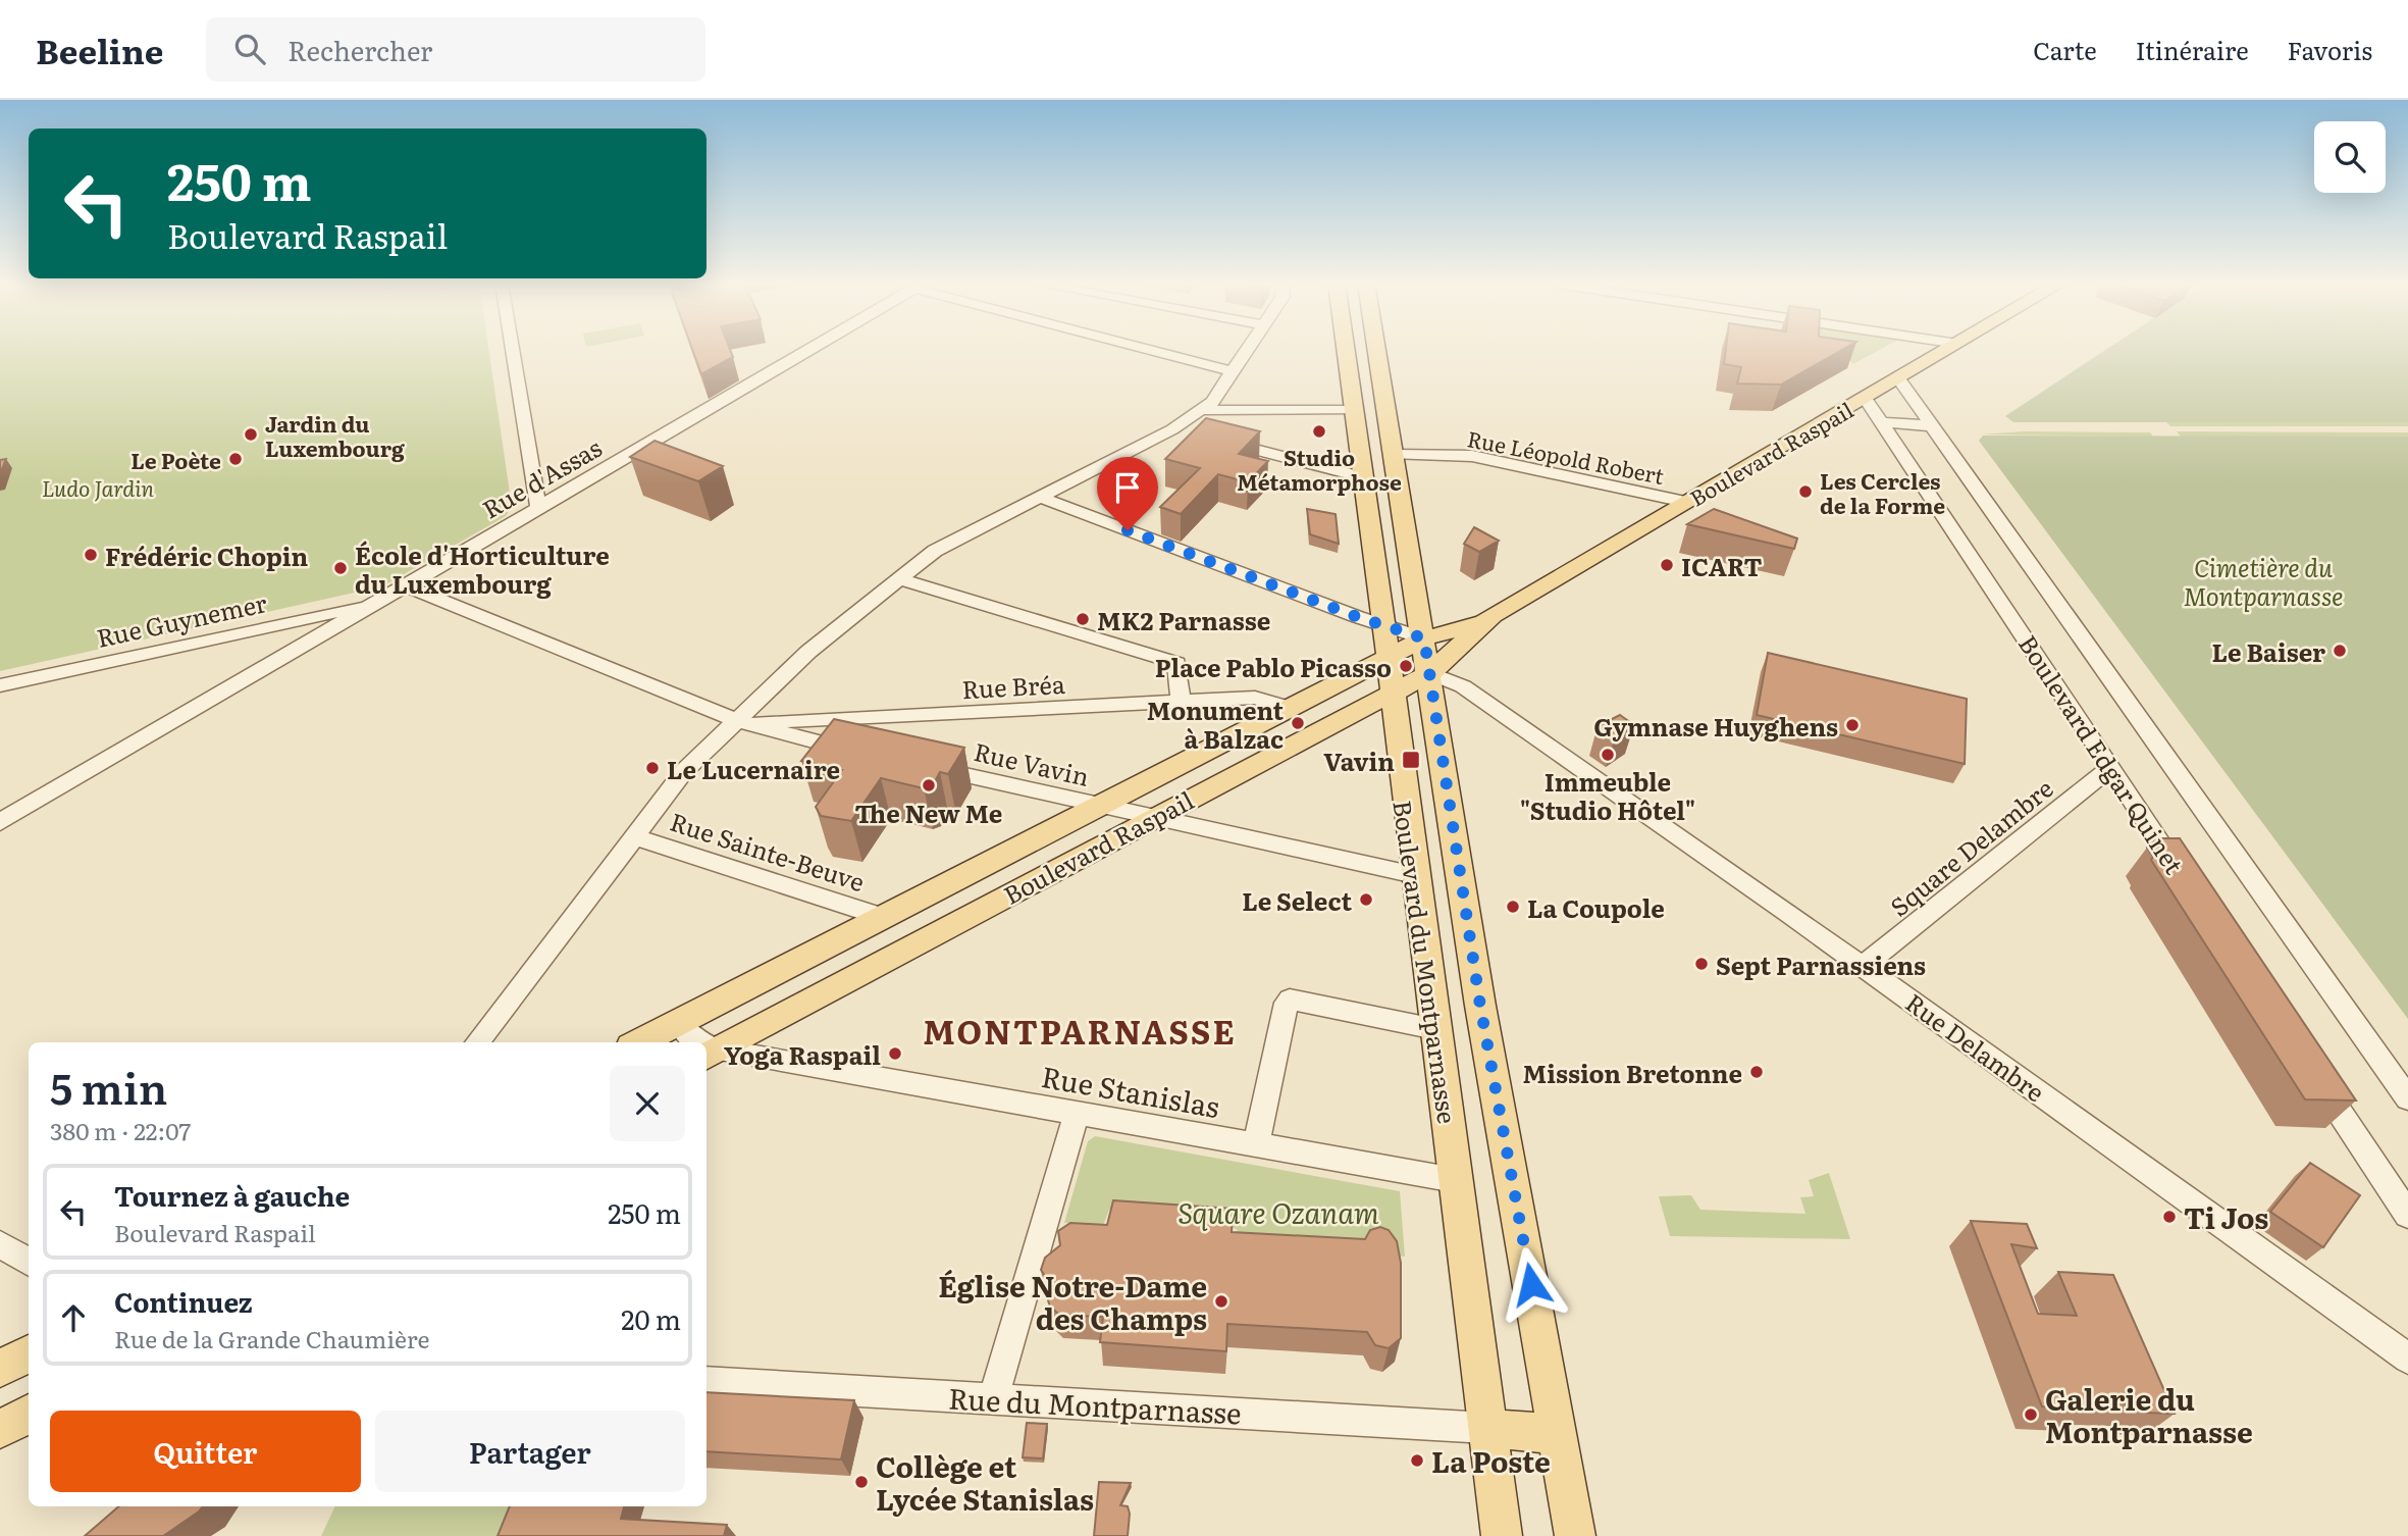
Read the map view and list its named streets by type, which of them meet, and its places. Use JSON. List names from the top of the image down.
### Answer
{
  "streets": {
    "main road": ["Boulevard Raspail", "Boulevard du Montparnasse"],
    "street": [
      "Rue Léopold Robert",
      "Rue d'Assas",
      "Rue Guynemer",
      "Rue Bréa",
      "Boulevard Edgar Quinet",
      "Rue Vavin",
      "Square Delambre",
      "Rue Sainte-Beuve",
      "Rue Delambre",
      "Rue Stanislas",
      "Rue du Montparnasse"
    ]
  },
  "crossings": [
    ["Boulevard Raspail", "Rue Léopold Robert"],
    ["Boulevard Raspail", "Rue Bréa"],
    ["Boulevard Raspail", "Boulevard Edgar Quinet"],
    ["Boulevard Raspail", "Rue Vavin"],
    ["Boulevard Raspail", "Rue Sainte-Beuve"],
    ["Boulevard Raspail", "Boulevard du Montparnasse"],
    ["Boulevard Raspail", "Rue Delambre"],
    ["Boulevard Raspail", "Rue Stanislas"],
    ["Rue Léopold Robert", "Boulevard du Montparnasse"],
    ["Rue d'Assas", "Rue Guynemer"],
    ["Boulevard Edgar Quinet", "Square Delambre"],
    ["Rue Vavin", "Boulevard du Montparnasse"],
    ["Square Delambre", "Rue Delambre"],
    ["Boulevard du Montparnasse", "Rue Delambre"],
    ["Boulevard du Montparnasse", "Rue Stanislas"],
    ["Boulevard du Montparnasse", "Rue du Montparnasse"]
  ],
  "districts": ["MONTPARNASSE"],
  "parks": ["Ludo Jardin", "Cimetière du Montparnasse", "Square Ozanam"],
  "places": {
    "other": [
      "Studio Métamorphose",
      "Jardin du Luxembourg",
      "Le Poète",
      "Les Cercles de la Forme",
      "Frédéric Chopin",
      "ICART",
      "École d'Horticulture du Luxembourg",
      "MK2 Parnasse",
      "Le Baiser",
      "Place Pablo Picasso",
      "Monument à Balzac",
      "Gymnase Huyghens",
      "Immeuble \"Studio Hôtel\"",
      "Le Lucernaire",
      "The New Me",
      "Le Select",
      "La Coupole",
      "Sept Parnassiens",
      "Yoga Raspail",
      "Mission Bretonne",
      "Ti Jos",
      "Église Notre-Dame des Champs",
      "Galerie du Montparnasse",
      "La Poste",
      "Collège et Lycée Stanislas"
    ],
    "transit": ["Vavin"]
  },
  "page": {
    "header": "Beeline",
    "search": "Rechercher",
    "nav": ["Carte", "Itinéraire", "Favoris"],
    "turn": ["250 m", "Boulevard Raspail"],
    "heading": ["5 min", "380 m · 22:07"],
    "list": [
      {
        "name": "Tournez à gauche",
        "note": "Boulevard Raspail",
        "value": "250 m"
      },
      {
        "name": "Continuez",
        "note": "Rue de la Grande Chaumière",
        "value": "20 m"
      }
    ],
    "buttons": ["Quitter", "Partager"]
  }
}
